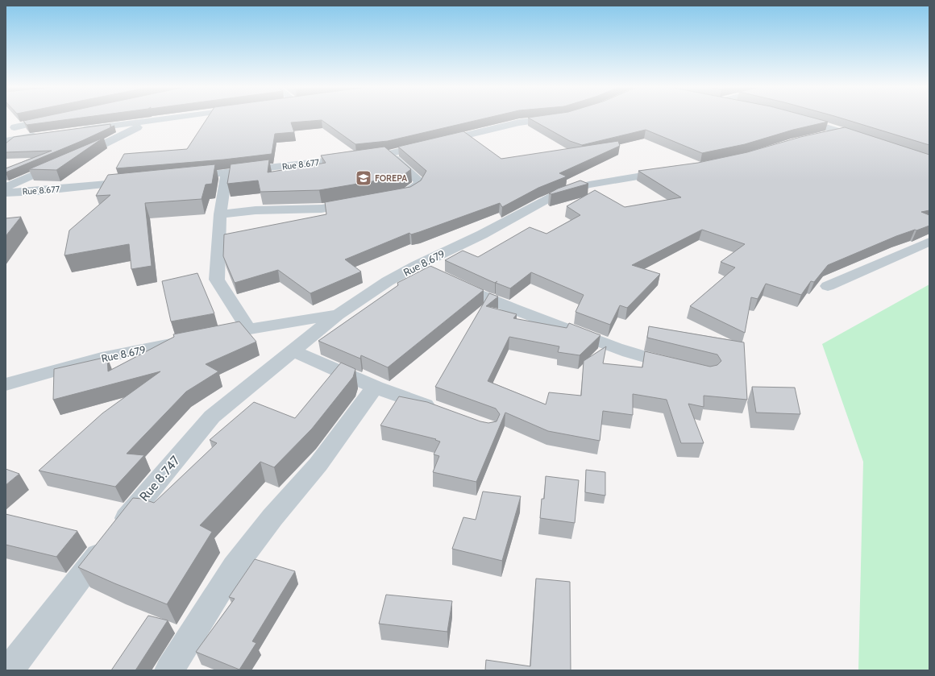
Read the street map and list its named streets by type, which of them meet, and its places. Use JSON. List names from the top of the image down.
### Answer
{
  "streets": {
    "street": ["Rue 8.677", "Rue 8.679", "Rue 8.747"]
  },
  "crossings": [
    ["Rue 8.679", "Rue 8.747"]
  ],
  "places": {
    "school or university": ["FOREPA"]
  }
}
